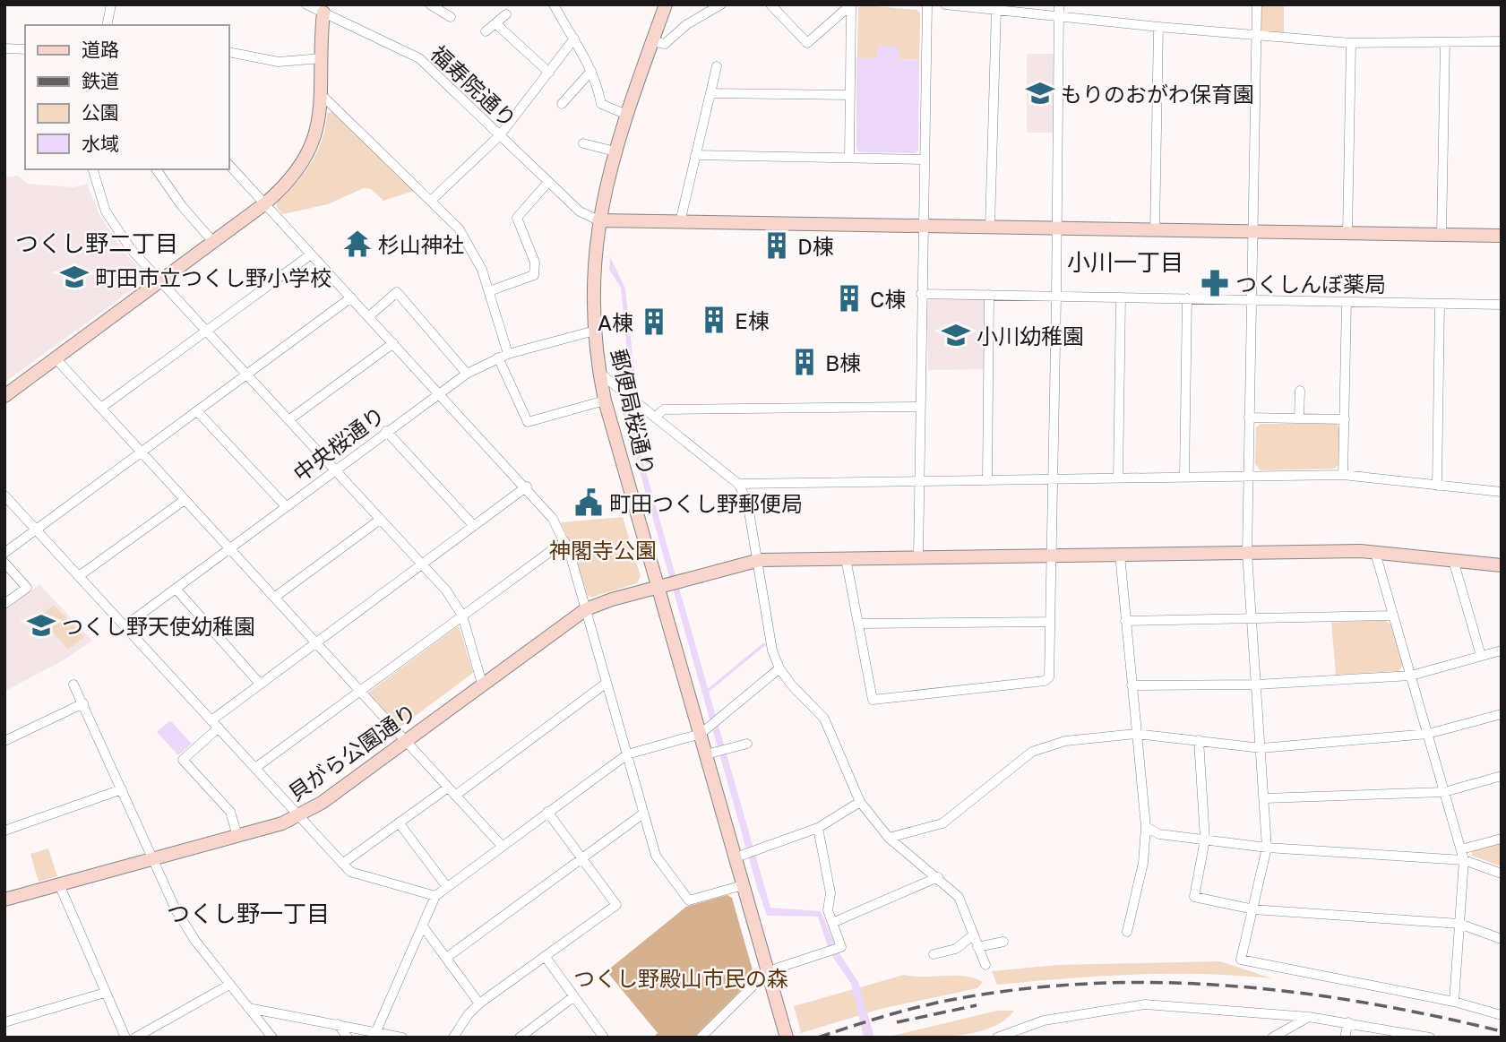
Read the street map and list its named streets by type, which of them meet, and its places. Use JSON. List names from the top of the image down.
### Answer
{
  "streets": {
    "street": [
      "福寿院通り",
      "郵便局桜通り",
      "中央桜通り",
      "貝がら公園通り"
    ]
  },
  "crossings": [
    ["福寿院通り", "郵便局桜通り"],
    ["郵便局桜通り", "中央桜通り"],
    ["郵便局桜通り", "貝がら公園通り"]
  ],
  "districts": ["つくし野二丁目", "小川一丁目", "つくし野一丁目"],
  "parks": ["神閣寺公園", "つくし野殿山市民の森"],
  "places": {
    "school or university": [
      "もりのおがわ保育園",
      "町田市立つくし野小学校",
      "小川幼稚園",
      "つくし野天使幼稚園"
    ],
    "temple": ["杉山神社"],
    "building": [
      "D棟",
      "C棟",
      "E棟",
      "A棟",
      "B棟"
    ],
    "pharmacy": ["つくしんぼ薬局"],
    "public building": ["町田つくし野郵便局"]
  },
  "legend": [
    "道路",
    "鉄道",
    "公園",
    "水域"
  ]
}
